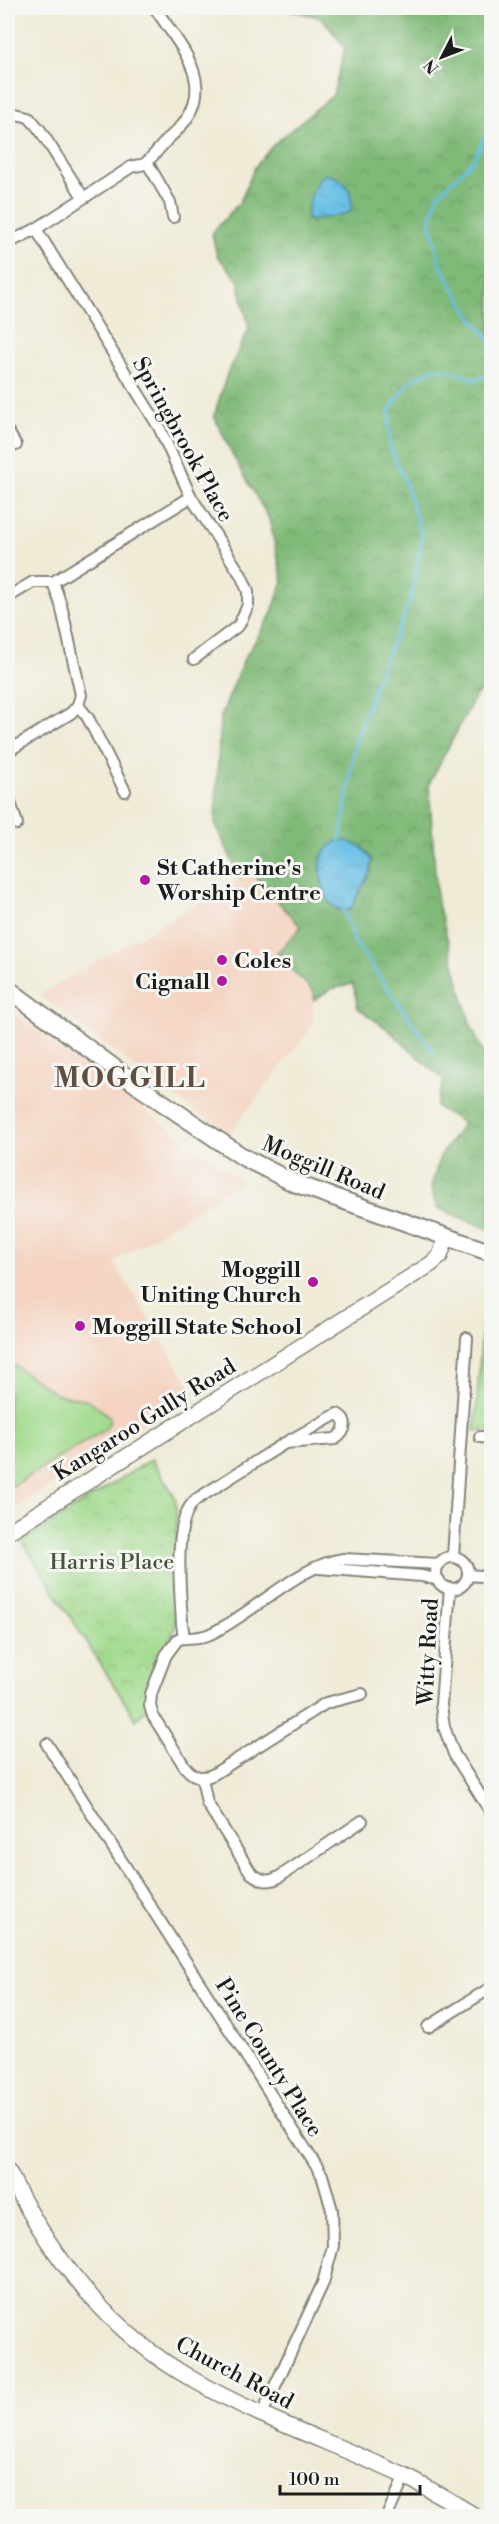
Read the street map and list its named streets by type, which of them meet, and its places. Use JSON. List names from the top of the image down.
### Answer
{
  "streets": {
    "main road": ["Moggill Road", "Kangaroo Gully Road", "Church Road"],
    "street": ["Springbrook Place", "Witty Road", "Pine County Place"]
  },
  "crossings": [
    ["Moggill Road", "Kangaroo Gully Road"],
    ["Pine County Place", "Church Road"]
  ],
  "districts": ["MOGGILL"],
  "parks": ["Harris Place"],
  "places": [
    "St Catherine's Worship Centre",
    "Coles",
    "Cignall",
    "Moggill Uniting Church",
    "Moggill State School"
  ],
  "scale_bar": "100 m",
  "north": "bottom left"
}
